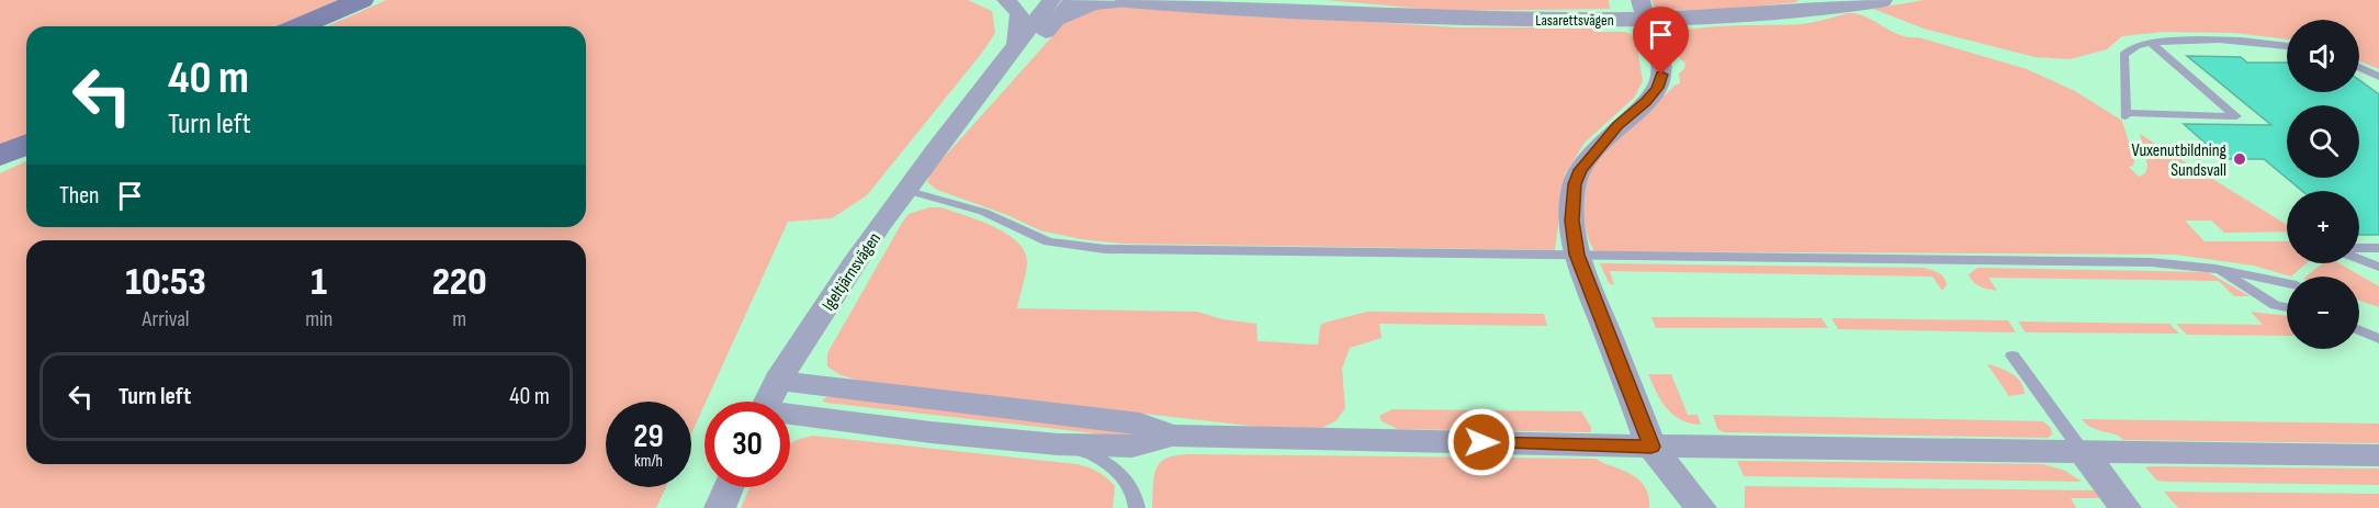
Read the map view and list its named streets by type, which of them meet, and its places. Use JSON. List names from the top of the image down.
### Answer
{
  "streets": {
    "street": ["Lasarettsvägen", "Igeltjärnsvägen"]
  },
  "crossings": [
    ["Lasarettsvägen", "Igeltjärnsvägen"]
  ],
  "places": ["Vuxenutbildning Sundsvall"],
  "page": {
    "map_buttons": ["+", "−"],
    "turn": ["40 m", "Turn left"],
    "then": "Then",
    "eta": [
      "10:53",
      "Arrival",
      "1",
      "min",
      "220",
      "m"
    ],
    "list": [
      {
        "name": "Turn left",
        "value": "40 m"
      }
    ],
    "speed": "29 km/h",
    "limit": "30"
  }
}
